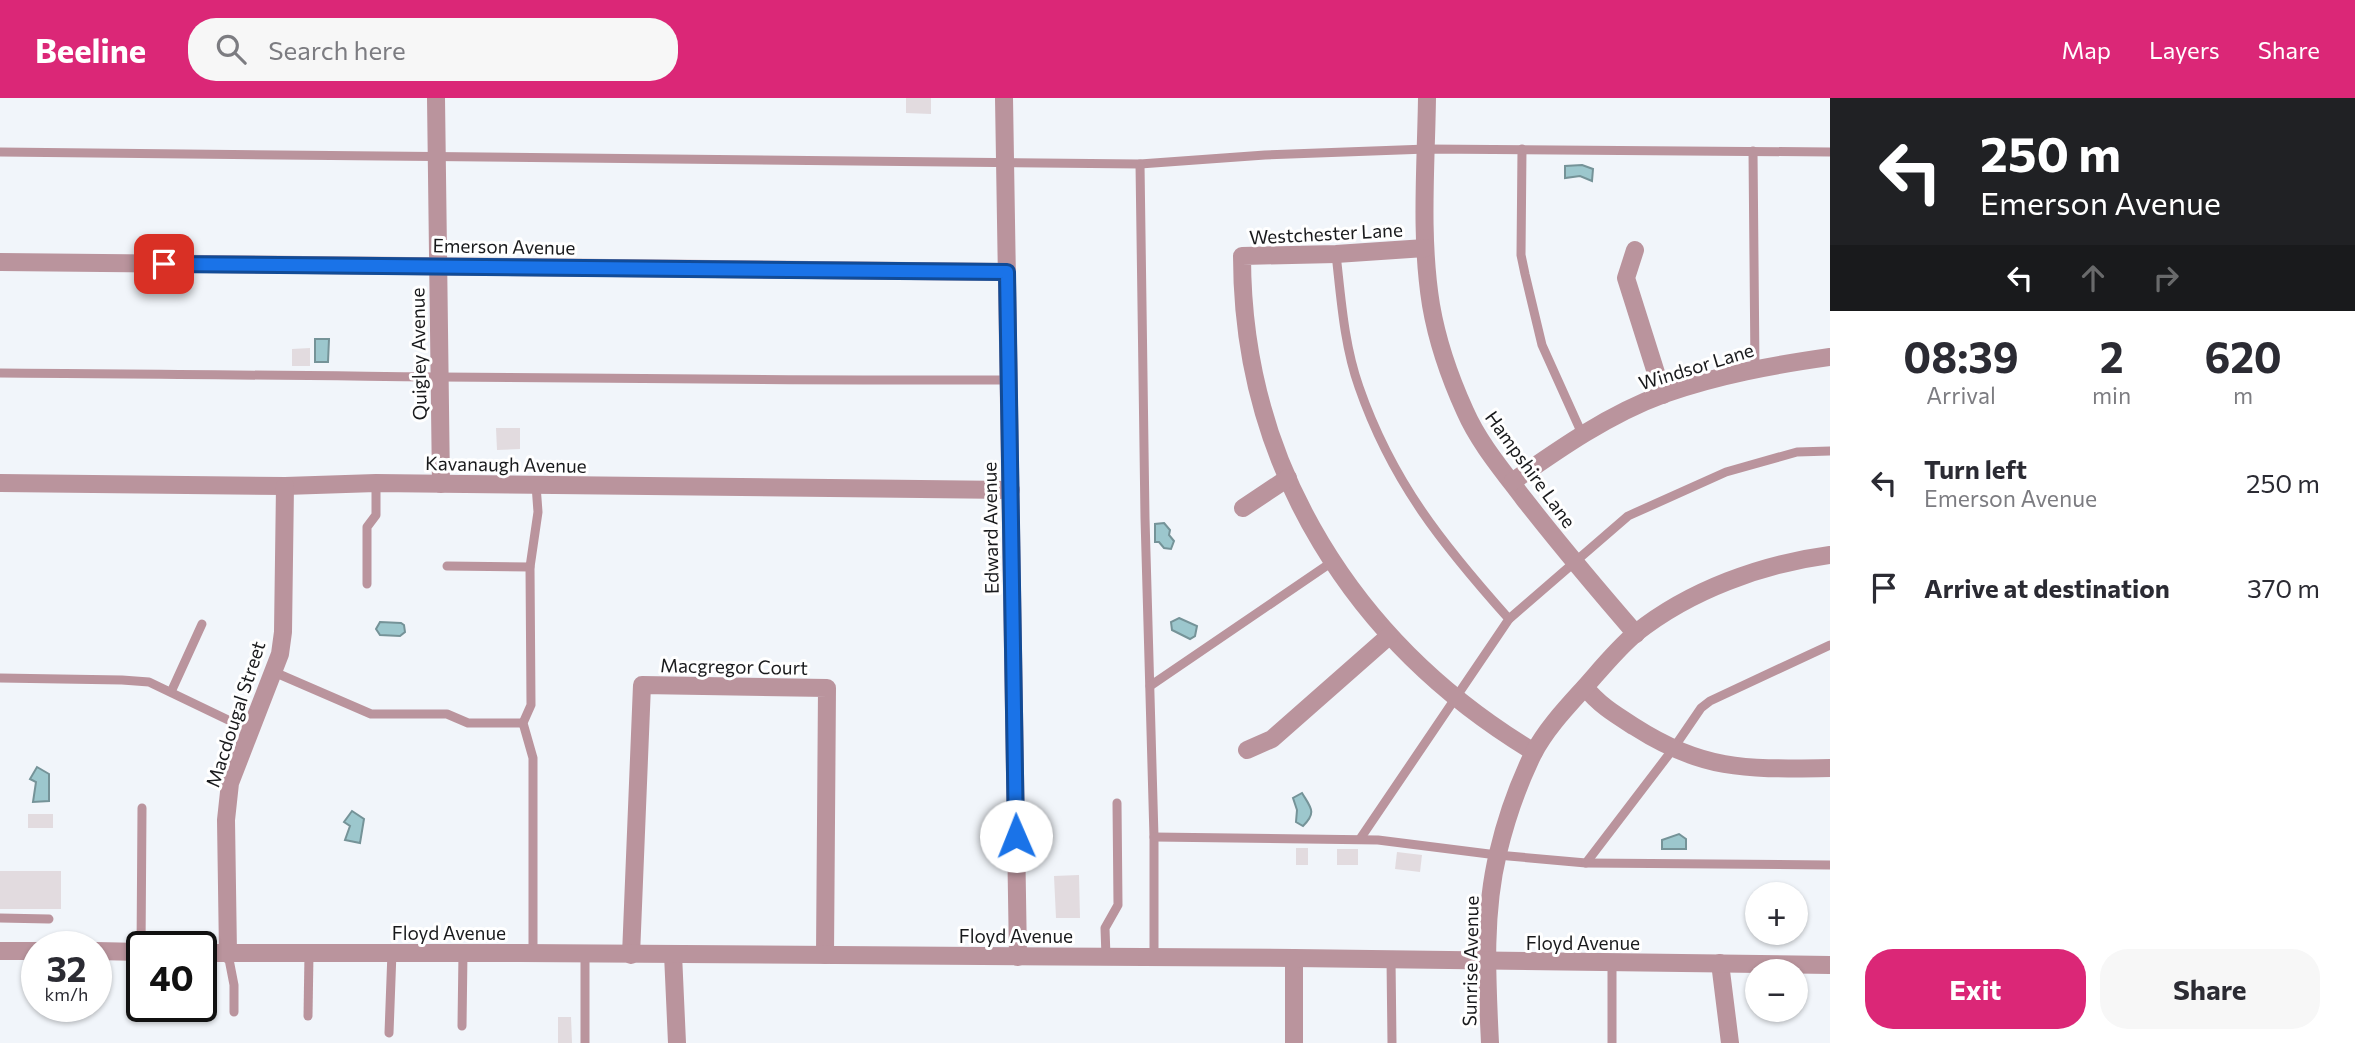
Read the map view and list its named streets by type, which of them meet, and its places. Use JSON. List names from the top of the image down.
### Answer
{
  "streets": {
    "street": [
      "Westchester Lane",
      "Emerson Avenue",
      "Quigley Avenue",
      "Windsor Lane",
      "Kavanaugh Avenue",
      "Hampshire Lane",
      "Edward Avenue",
      "Macgregor Court",
      "Macdougal Street",
      "Floyd Avenue",
      "Sunrise Avenue"
    ]
  },
  "crossings": [
    ["Westchester Lane", "Hampshire Lane"],
    ["Westchester Lane", "Sunrise Avenue"],
    ["Emerson Avenue", "Quigley Avenue"],
    ["Emerson Avenue", "Edward Avenue"],
    ["Quigley Avenue", "Kavanaugh Avenue"],
    ["Windsor Lane", "Hampshire Lane"],
    ["Kavanaugh Avenue", "Edward Avenue"],
    ["Kavanaugh Avenue", "Macdougal Street"],
    ["Hampshire Lane", "Sunrise Avenue"],
    ["Edward Avenue", "Floyd Avenue"],
    ["Macgregor Court", "Floyd Avenue"],
    ["Macdougal Street", "Floyd Avenue"],
    ["Floyd Avenue", "Sunrise Avenue"]
  ],
  "page": {
    "header": "Beeline",
    "search": "Search here",
    "nav": ["Map", "Layers", "Share"],
    "turn": ["250 m", "Emerson Avenue"],
    "eta": [
      "08:39",
      "Arrival",
      "2",
      "min",
      "620",
      "m"
    ],
    "list": [
      {
        "name": "Turn left",
        "note": "Emerson Avenue",
        "value": "250 m"
      },
      {
        "name": "Arrive at destination",
        "value": "370 m"
      }
    ],
    "map_buttons": ["+", "−"],
    "speed": "32 km/h",
    "limit": "40",
    "buttons": ["Exit", "Share"]
  }
}
